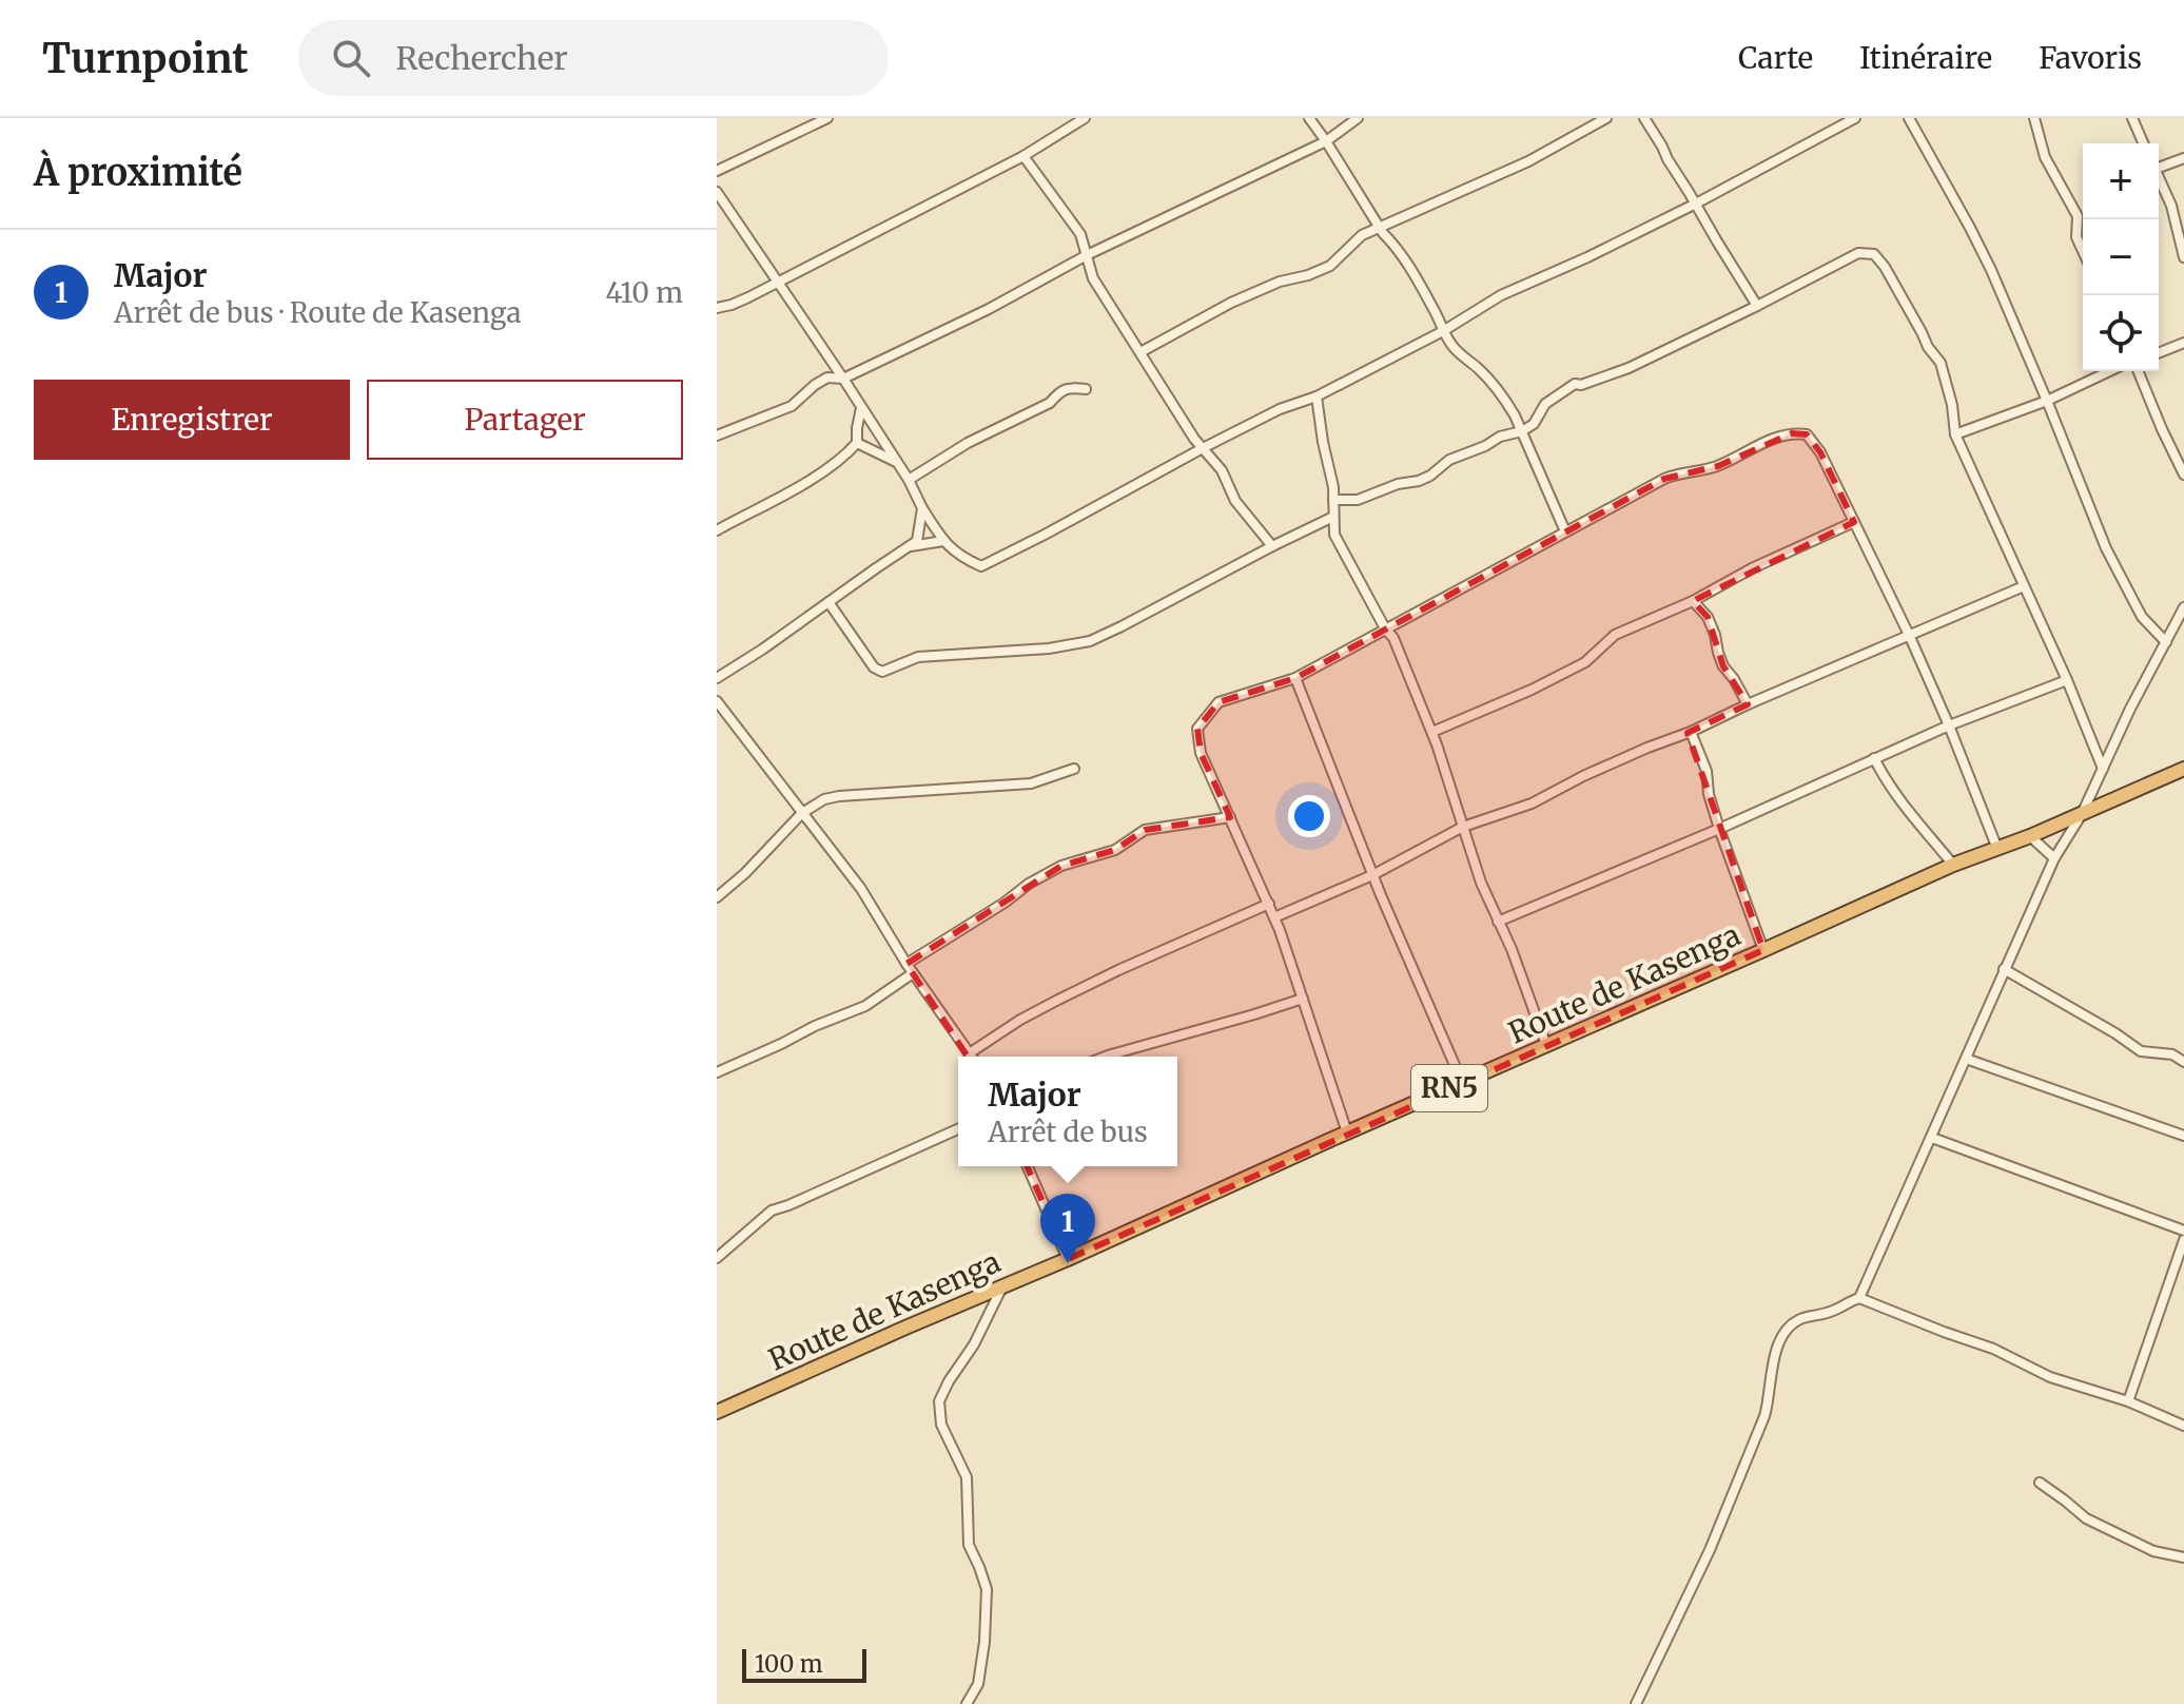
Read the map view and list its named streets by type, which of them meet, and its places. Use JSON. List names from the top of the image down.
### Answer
{
  "streets": {
    "highway": ["Route de Kasenga", "RN5"]
  },
  "scale_bar": "100 m",
  "page": {
    "header": "Turnpoint",
    "search": "Rechercher",
    "nav": ["Carte", "Itinéraire", "Favoris"],
    "heading": "À proximité",
    "map_buttons": ["+", "−"],
    "list": [
      {
        "mark": "1",
        "name": "Major",
        "note": "Arrêt de bus · Route de Kasenga",
        "value": "410 m"
      }
    ],
    "buttons": ["Enregistrer", "Partager"],
    "popup": ["Major", "Arrêt de bus"],
    "pins": "1",
    "scale": "100 m"
  }
}
